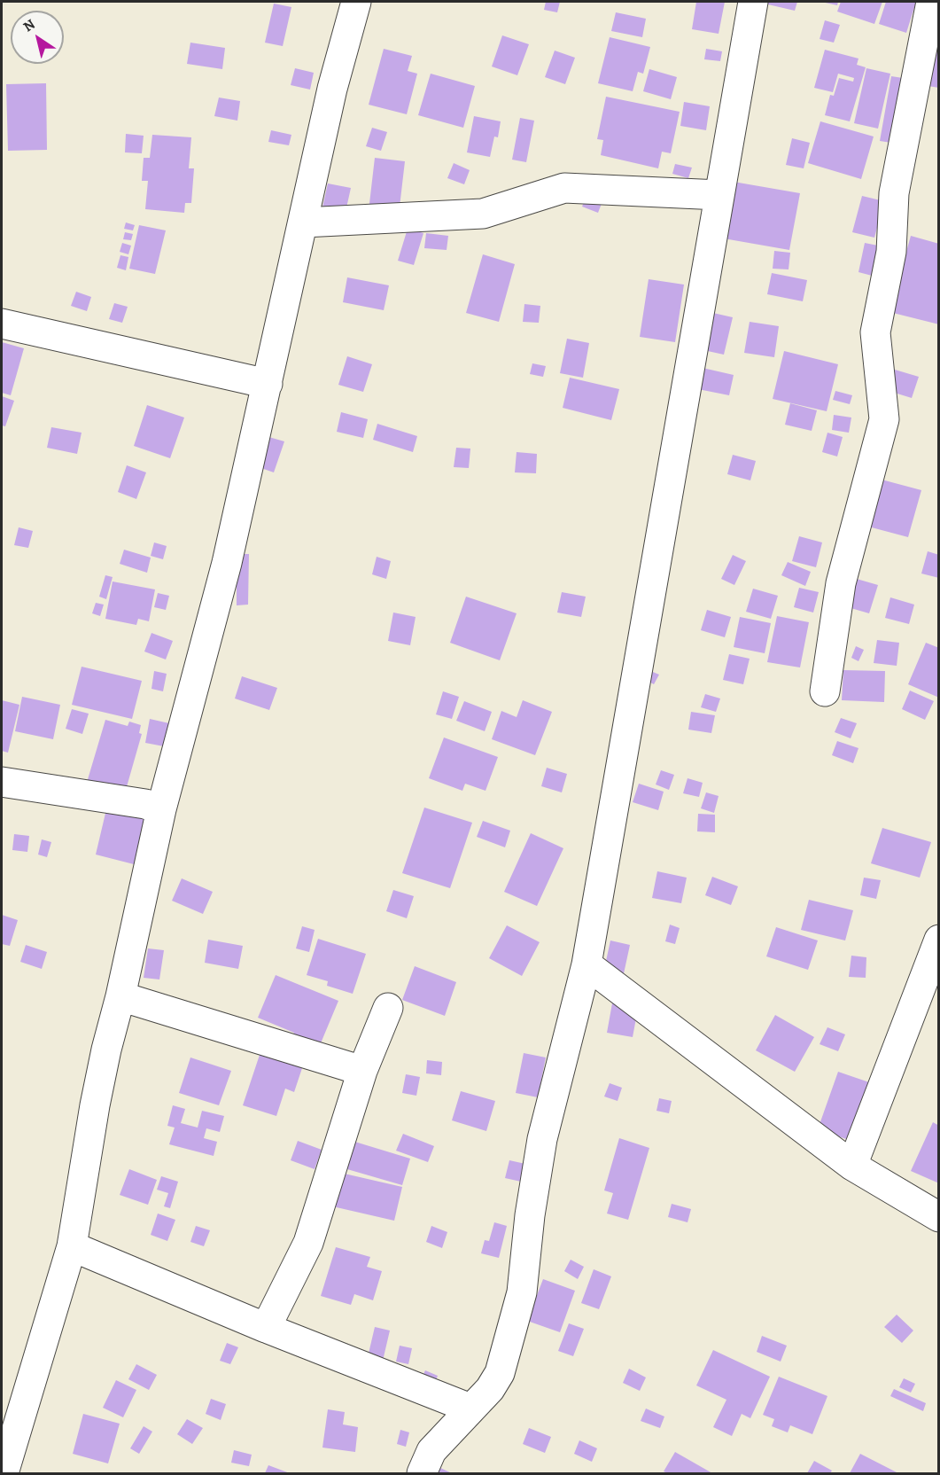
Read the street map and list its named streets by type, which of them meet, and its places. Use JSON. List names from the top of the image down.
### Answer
{
  "north": "top left"
}
